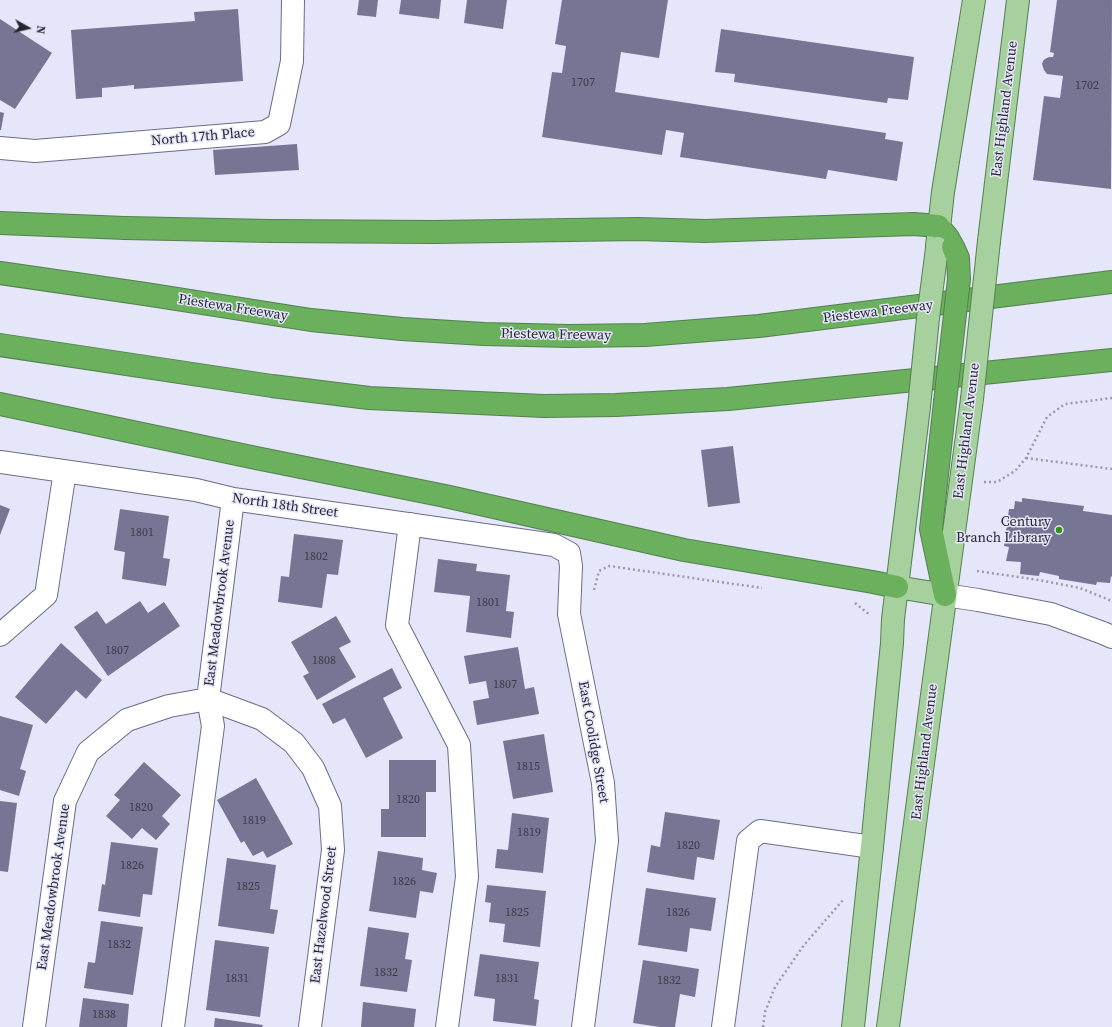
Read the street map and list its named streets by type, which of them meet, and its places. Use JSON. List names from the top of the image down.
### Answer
{
  "streets": {
    "highway": ["Piestewa Freeway"],
    "main road": ["East Highland Avenue"],
    "street": [
      "North 17th Place",
      "North 18th Street",
      "East Meadowbrook Avenue",
      "East Coolidge Street",
      "East Hazelwood Street"
    ]
  },
  "crossings": [
    ["North 18th Street", "East Meadowbrook Avenue"],
    ["North 18th Street", "East Coolidge Street"],
    ["East Meadowbrook Avenue", "East Hazelwood Street"]
  ],
  "places": ["Century Branch Library"],
  "house_numbers": [
    "1707",
    "1702",
    "1801",
    "1802",
    "1801",
    "1807",
    "1808",
    "1807",
    "1815",
    "1820",
    "1820",
    "1819",
    "1819",
    "1820",
    "1826",
    "1826",
    "1825",
    "1825",
    "1826",
    "1832",
    "1832",
    "1831",
    "1831",
    "1832",
    "1838"
  ],
  "north": "right"
}
